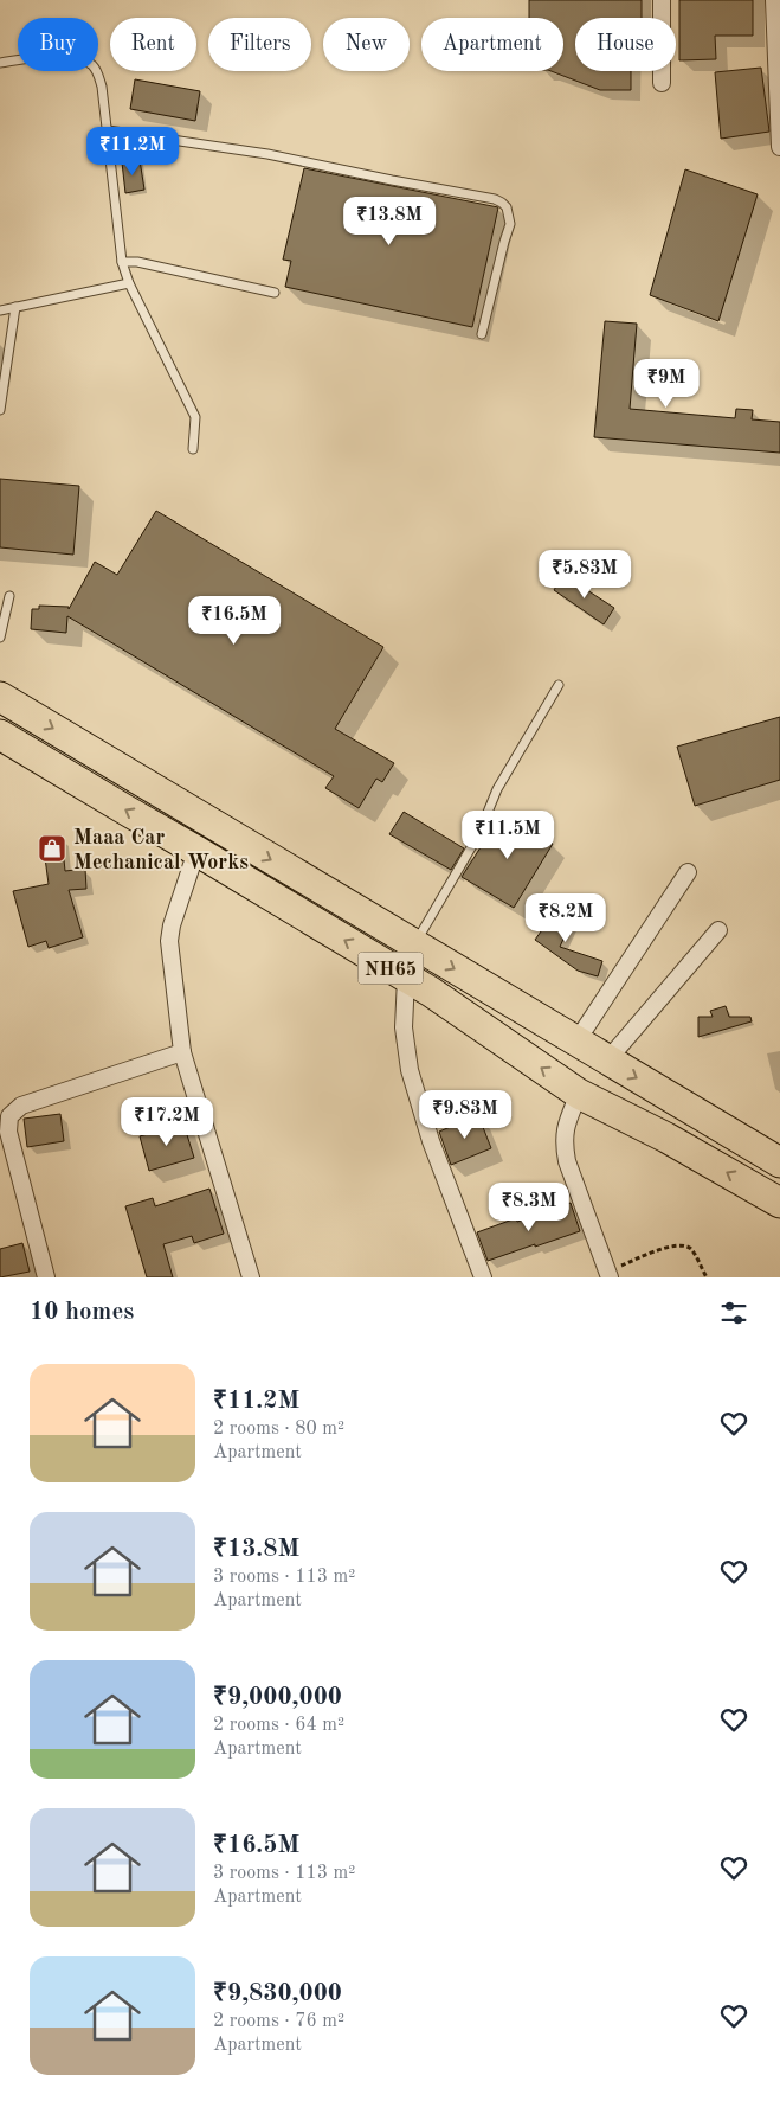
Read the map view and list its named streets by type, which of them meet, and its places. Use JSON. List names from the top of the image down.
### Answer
{
  "streets": {
    "highway": ["NH65"]
  },
  "places": {
    "shop": ["Maaa Car Mechanical Works"]
  },
  "page": {
    "chip": [
      "Buy",
      "Rent",
      "Filters",
      "New",
      "Apartment",
      "House"
    ],
    "price": [
      "₹11.2M",
      "₹13.8M",
      "₹9M",
      "₹5.83M",
      "₹16.5M",
      "₹11.5M",
      "₹8.2M",
      "₹9.83M",
      "₹17.2M",
      "₹8.3M"
    ],
    "heading": "10 homes",
    "list": [
      {
        "name": "₹11.2M",
        "note": "2 rooms · 80 m² · Apartment"
      },
      {
        "name": "₹13.8M",
        "note": "3 rooms · 113 m² · Apartment"
      },
      {
        "name": "₹9,000,000",
        "note": "2 rooms · 64 m² · Apartment"
      },
      {
        "name": "₹16.5M",
        "note": "3 rooms · 113 m² · Apartment"
      },
      {
        "name": "₹9,830,000",
        "note": "2 rooms · 76 m² · Apartment"
      }
    ]
  }
}
